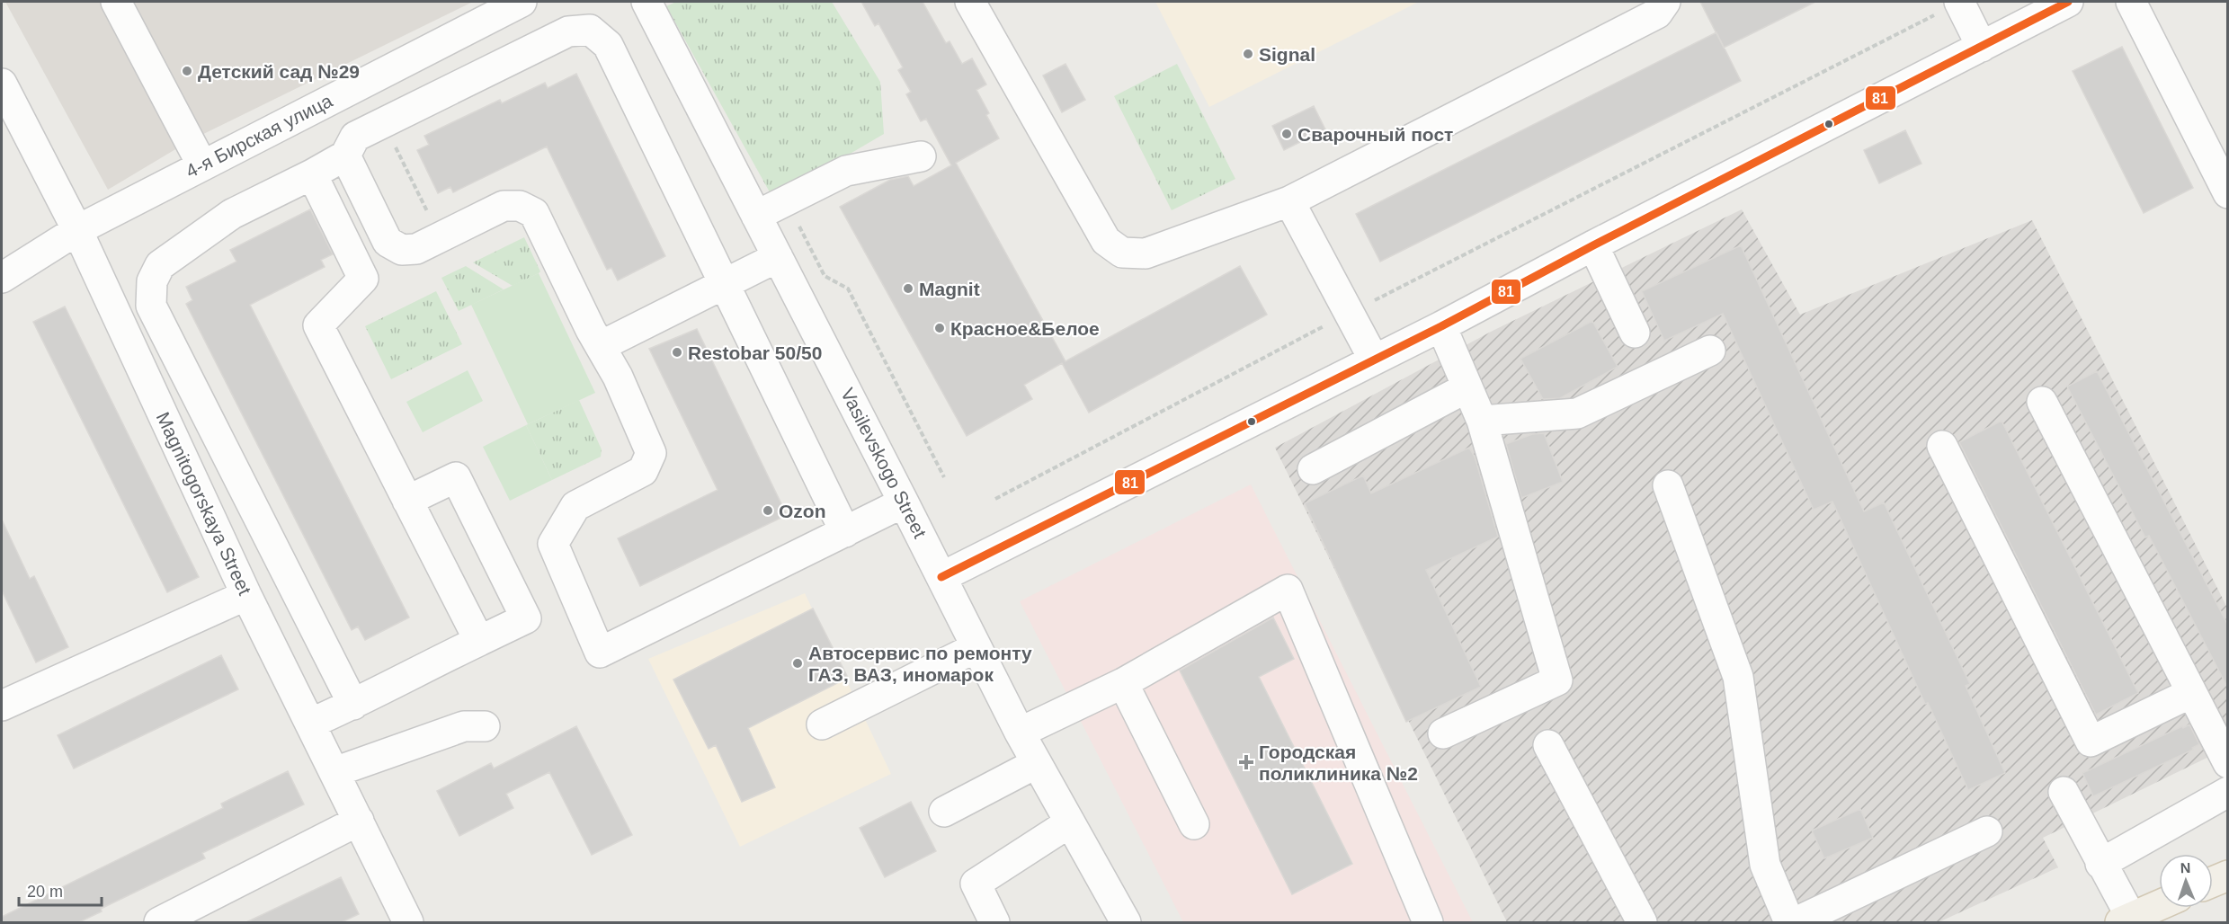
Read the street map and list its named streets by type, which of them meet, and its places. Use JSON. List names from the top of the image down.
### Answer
{
  "streets": {
    "street": ["4-я Бирская улица", "Vasilevskogo Street", "Magnitogorskaya Street"]
  },
  "crossings": [
    ["4-я Бирская улица", "Magnitogorskaya Street"]
  ],
  "places": {
    "other": [
      "Signal",
      "Детский сад №29",
      "Сварочный пост",
      "Magnit",
      "Красное&Белое",
      "Restobar 50/50",
      "Ozon",
      "Автосервис по ремонту ГАЗ, ВАЗ, иномарок"
    ],
    "health": ["Городская поликлиника №2"]
  },
  "lines": ["transit line 81"],
  "scale_bar": "20 m",
  "north": "top"
}
